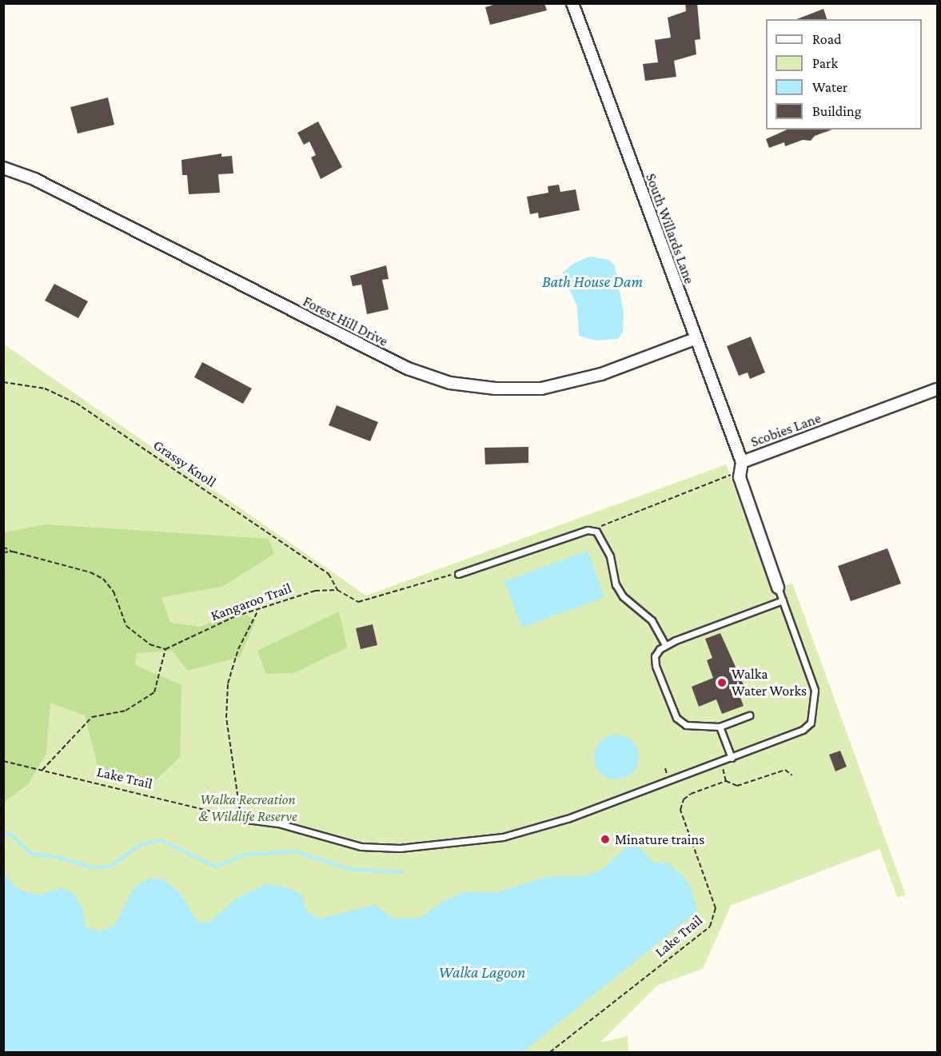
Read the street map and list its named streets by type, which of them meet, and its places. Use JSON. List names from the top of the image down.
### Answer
{
  "streets": {
    "street": ["South Willards Lane", "Forest Hill Drive", "Scobies Lane"],
    "path": ["Grassy Knoll", "Kangaroo Trail", "Lake Trail"]
  },
  "crossings": [
    ["South Willards Lane", "Forest Hill Drive"],
    ["South Willards Lane", "Scobies Lane"],
    ["Grassy Knoll", "Kangaroo Trail"]
  ],
  "water": ["Bath House Dam", "Walka Lagoon"],
  "parks": ["Walka Recreation & Wildlife Reserve"],
  "places": ["Walka Water Works", "Minature trains"],
  "legend": [
    "Road",
    "Park",
    "Water",
    "Building"
  ]
}
